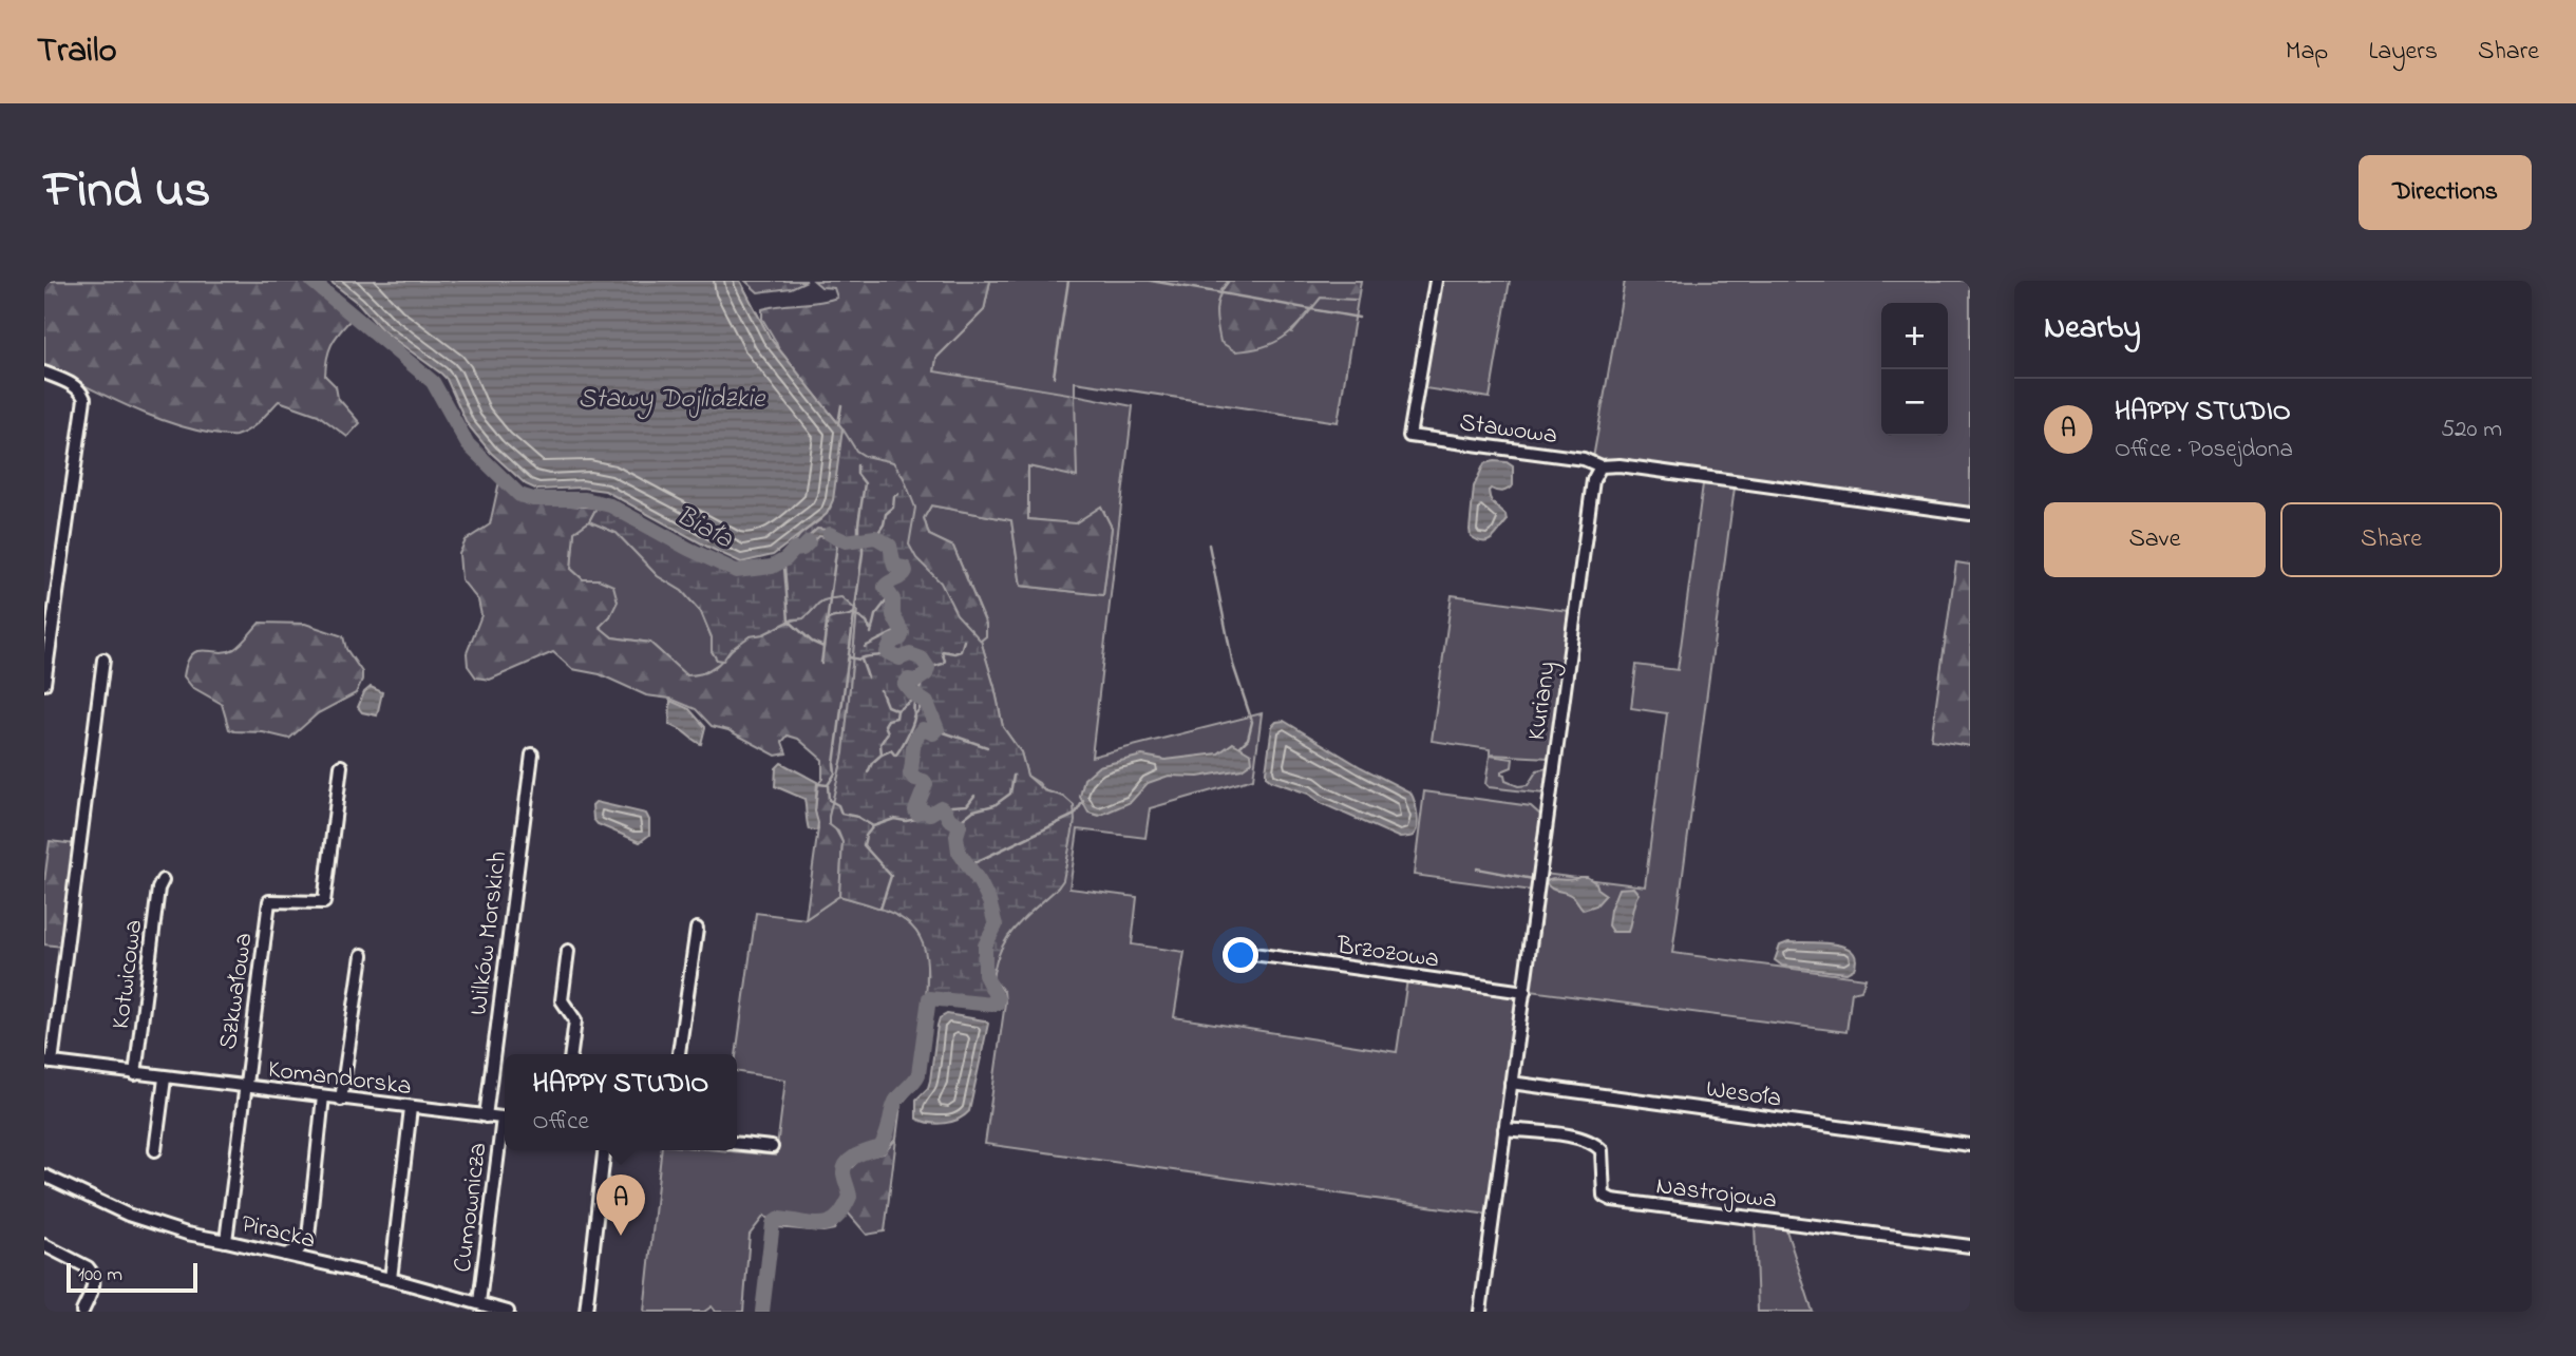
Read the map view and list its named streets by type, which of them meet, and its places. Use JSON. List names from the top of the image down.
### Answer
{
  "streets": {
    "street": [
      "Stawowa",
      "Kuriany",
      "Wilków Morskich",
      "Brzozowa",
      "Kotwicowa",
      "Szkwałowa",
      "Komandorska",
      "Wesoła",
      "Nastrojowa",
      "Cumownicza",
      "Piracka"
    ]
  },
  "crossings": [
    ["Stawowa", "Kuriany"],
    ["Kuriany", "Brzozowa"],
    ["Kuriany", "Wesoła"],
    ["Kuriany", "Nastrojowa"],
    ["Wilków Morskich", "Komandorska"],
    ["Kotwicowa", "Komandorska"],
    ["Szkwałowa", "Komandorska"],
    ["Szkwałowa", "Piracka"],
    ["Cumownicza", "Piracka"]
  ],
  "water": ["Stawy Dojlidzkie", "Biała"],
  "scale_bar": "100 m",
  "page": {
    "header": "Trailo",
    "nav": ["Map", "Layers", "Share"],
    "title": "Find us",
    "buttons": [
      "Directions",
      ["Save", "Share"]
    ],
    "heading": "Nearby",
    "map_buttons": ["+", "−"],
    "list": [
      {
        "mark": "A",
        "name": "HAPPY STUDIO",
        "note": "Office · Posejdona",
        "value": "520 m"
      }
    ],
    "popup": ["HAPPY STUDIO", "Office"],
    "pins": "A",
    "scale": "100 m"
  }
}
